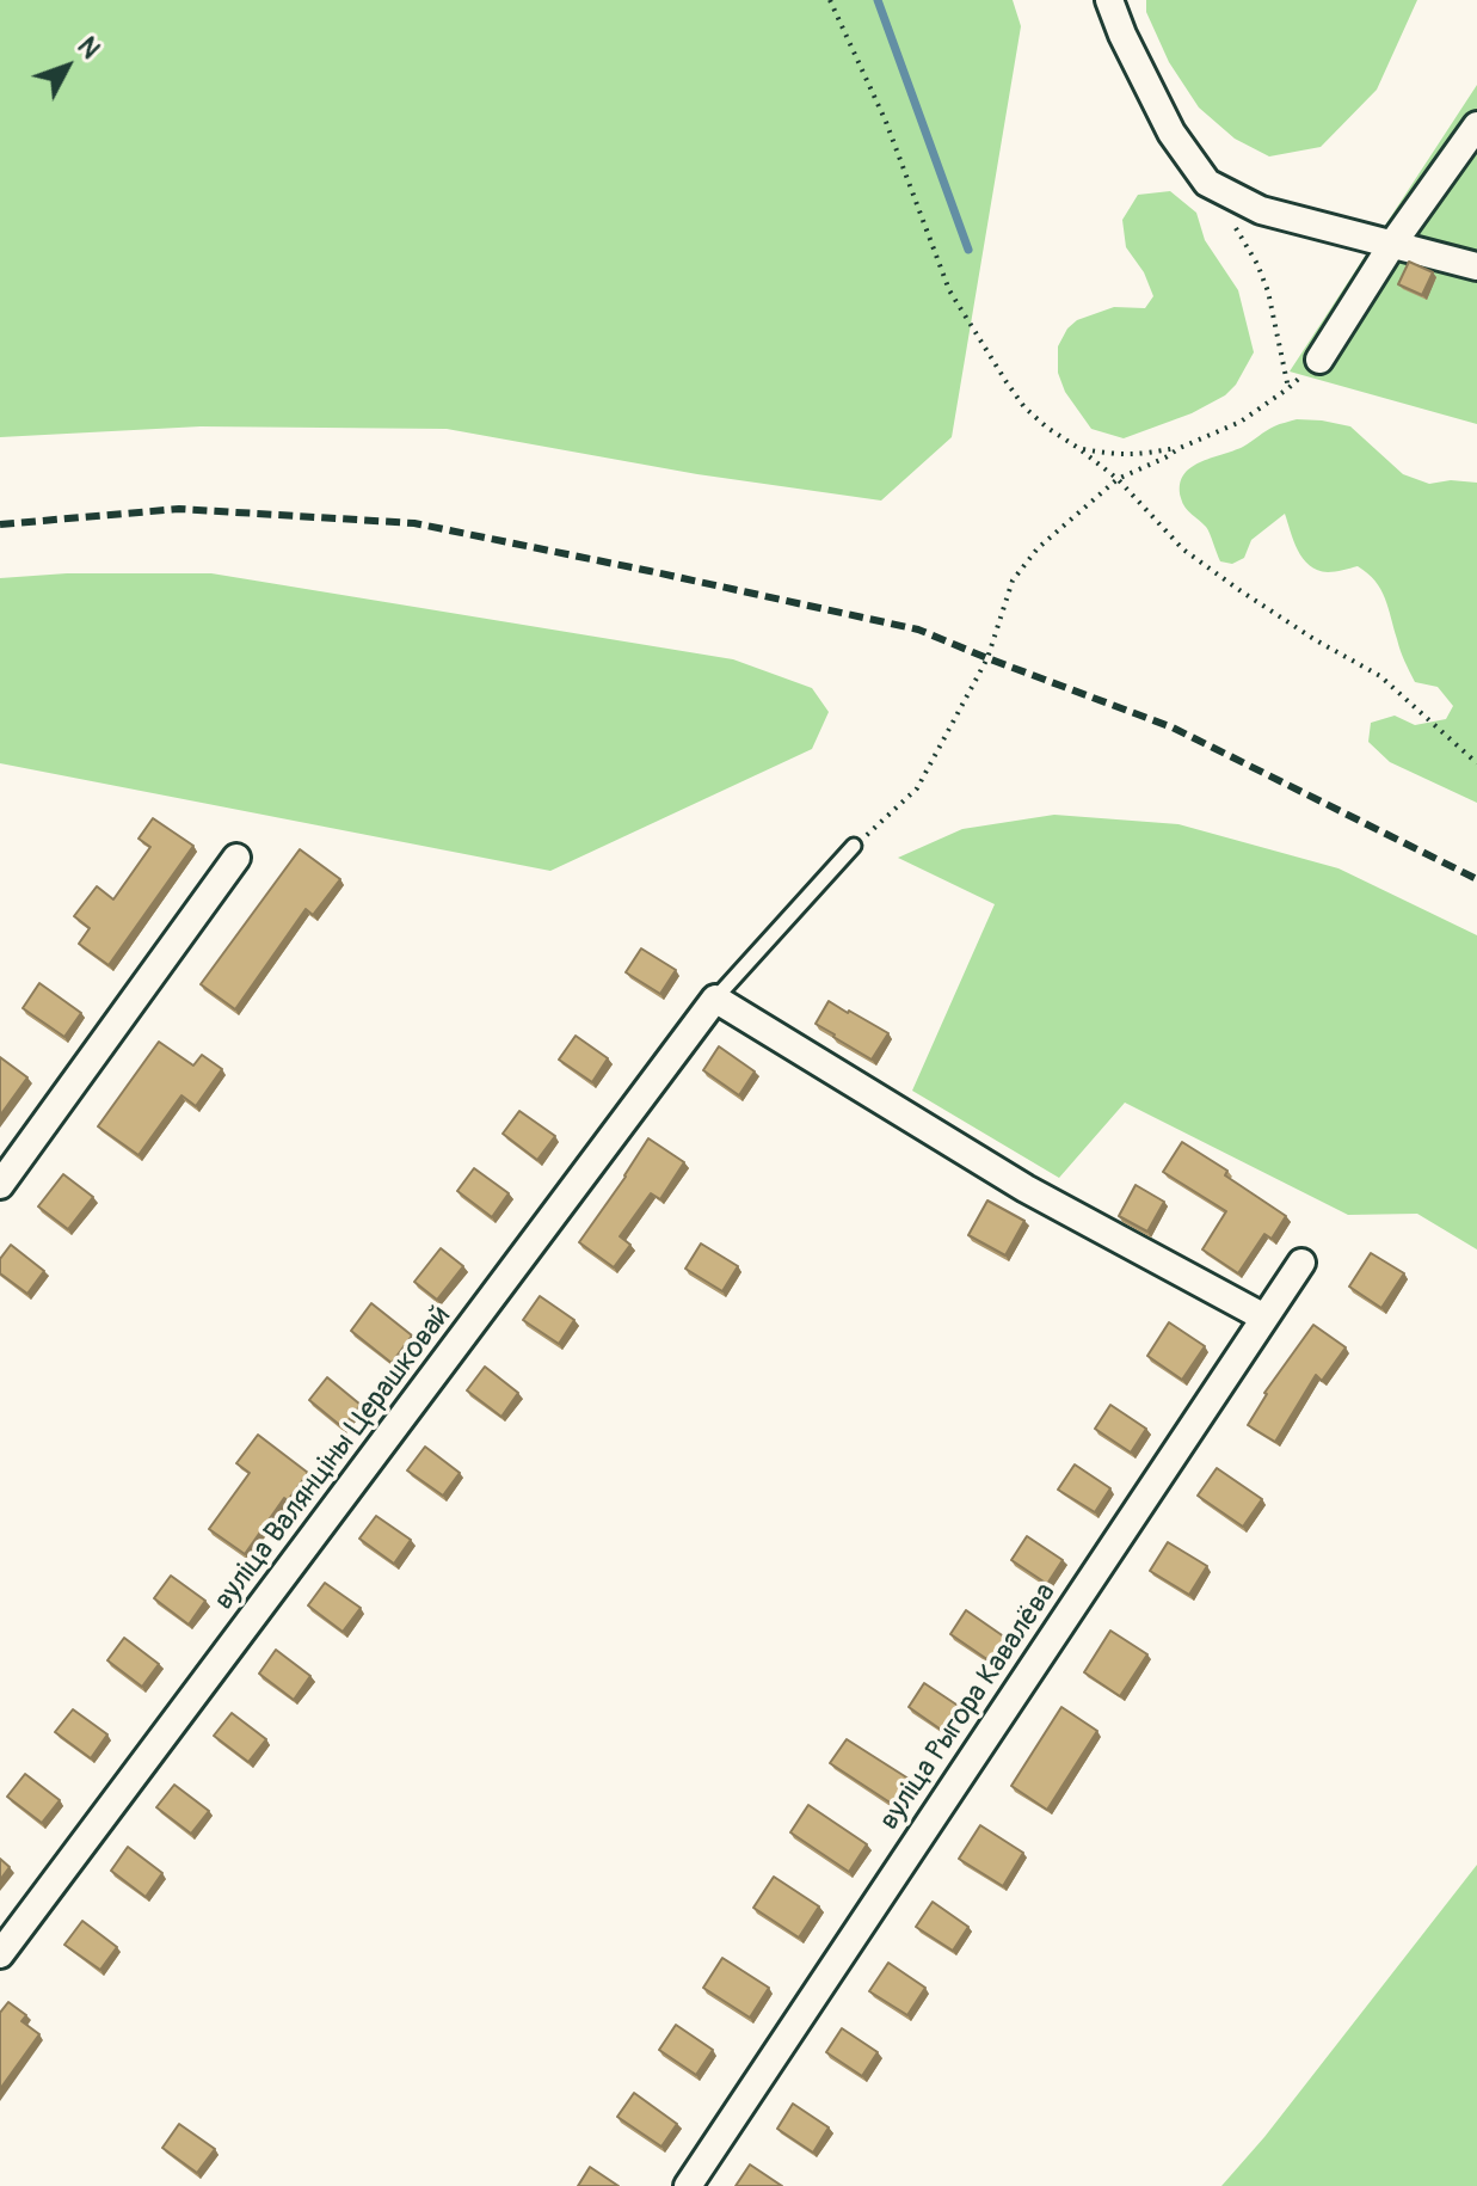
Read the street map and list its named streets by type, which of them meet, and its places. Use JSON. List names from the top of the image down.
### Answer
{
  "streets": {
    "street": ["вуліца Валянціны Церашковай", "вуліца Рыгора Кавалёва"]
  },
  "north": "top right"
}
